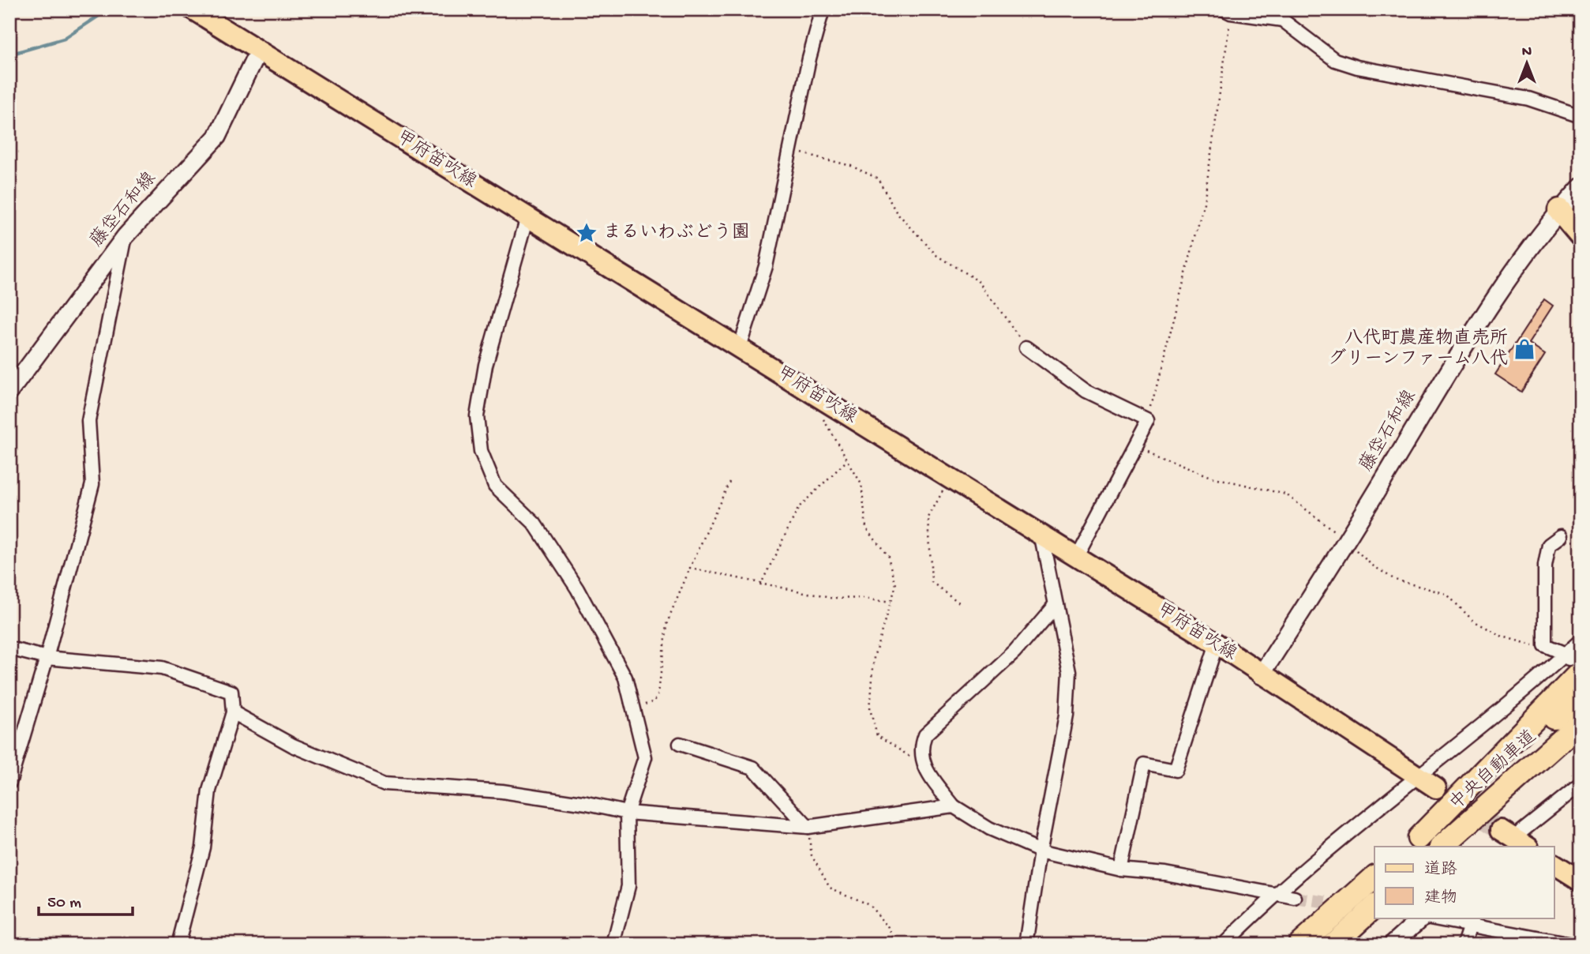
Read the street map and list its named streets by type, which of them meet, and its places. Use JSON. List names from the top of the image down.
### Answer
{
  "streets": {
    "highway": ["中央自動車道"],
    "main road": ["甲府笛吹線", "藤垈石和線"]
  },
  "crossings": [
    ["甲府笛吹線", "藤垈石和線"]
  ],
  "places": {
    "place": ["まるいわぶどう園"],
    "shop": ["八代町農産物直売所 グリーンファーム八代"]
  },
  "legend": ["道路", "建物"],
  "scale_bar": "50 m",
  "north": "top"
}
